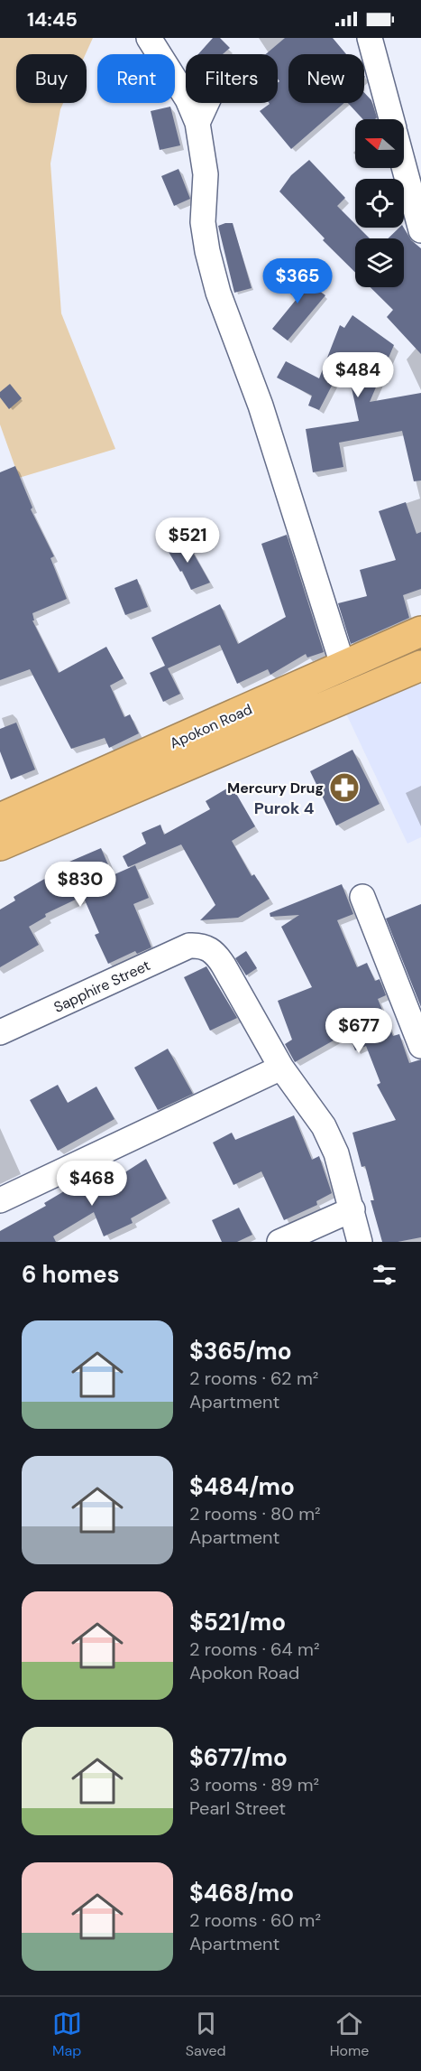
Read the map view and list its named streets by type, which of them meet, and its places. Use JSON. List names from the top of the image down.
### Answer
{
  "streets": {
    "highway": ["Apokon Road"],
    "street": ["Sapphire Street"]
  },
  "districts": ["Purok 4"],
  "places": {
    "pharmacy": ["Mercury Drug"]
  },
  "north": "left",
  "page": {
    "status": "14:45",
    "chip": [
      "Buy",
      "Rent",
      "Filters",
      "New"
    ],
    "price": [
      "$365",
      "$484",
      "$521",
      "$830",
      "$677",
      "$468"
    ],
    "heading": "6 homes",
    "list": [
      {
        "name": "$365/mo",
        "note": "2 rooms · 62 m² · Apartment"
      },
      {
        "name": "$484/mo",
        "note": "2 rooms · 80 m² · Apartment"
      },
      {
        "name": "$521/mo",
        "note": "2 rooms · 64 m² · Apokon Road"
      },
      {
        "name": "$677/mo",
        "note": "3 rooms · 89 m² · Pearl Street"
      },
      {
        "name": "$468/mo",
        "note": "2 rooms · 60 m² · Apartment"
      }
    ],
    "tabs": ["Map", "Saved", "Home"]
  }
}
